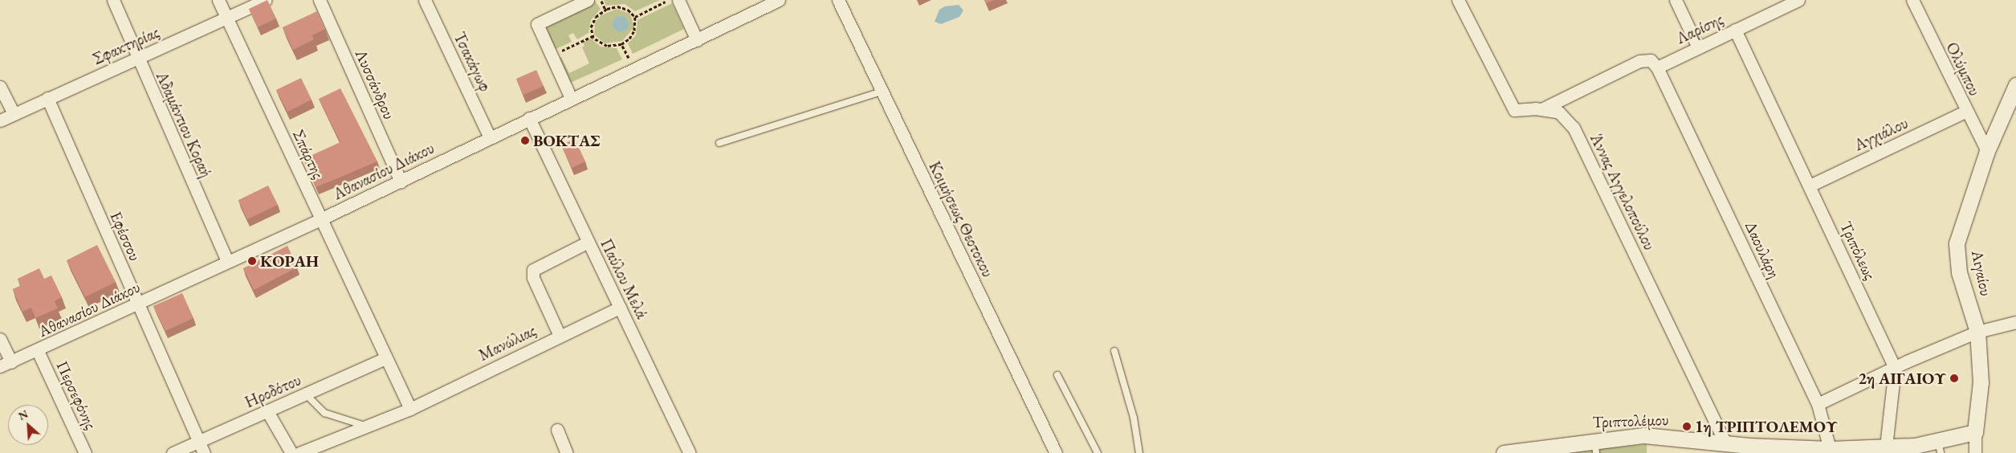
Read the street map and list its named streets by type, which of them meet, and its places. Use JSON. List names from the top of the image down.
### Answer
{
  "streets": {
    "street": [
      "Λαρίσης",
      "Σφακτηρίας",
      "Τσακάγωφ",
      "Ολύμπου",
      "Λυσσάνδρου",
      "Αδαμάντιου Κοραή",
      "Αγχιάλου",
      "Σπάρτης",
      "Αθανασίου Διάκου",
      "Άννας Αγγελοπούλου",
      "Κοιμήσεως Θεοτοκου",
      "Εφέσσου",
      "Δαουλάρη",
      "Τριπόλεως",
      "Αιγαίου",
      "Παύλου Μελά",
      "Μανώλιας",
      "Ηροδότου",
      "Περσεφόνης",
      "Τριπτολέμου"
    ]
  },
  "crossings": [
    ["Λαρίσης", "Δαουλάρη"],
    ["Λαρίσης", "Τριπόλεως"],
    ["Σφακτηρίας", "Αδαμάντιου Κοραή"],
    ["Σφακτηρίας", "Σπάρτης"],
    ["Σφακτηρίας", "Εφέσσου"],
    ["Τσακάγωφ", "Αθανασίου Διάκου"],
    ["Ολύμπου", "Αγχιάλου"],
    ["Ολύμπου", "Αιγαίου"],
    ["Λυσσάνδρου", "Αθανασίου Διάκου"],
    ["Αδαμάντιου Κοραή", "Αθανασίου Διάκου"],
    ["Αγχιάλου", "Τριπόλεως"],
    ["Σπάρτης", "Αθανασίου Διάκου"],
    ["Σπάρτης", "Μανώλιας"],
    ["Σπάρτης", "Ηροδότου"],
    ["Αθανασίου Διάκου", "Εφέσσου"],
    ["Αθανασίου Διάκου", "Παύλου Μελά"],
    ["Αθανασίου Διάκου", "Περσεφόνης"],
    ["Άννας Αγγελοπούλου", "Τριπτολέμου"],
    ["Εφέσσου", "Ηροδότου"],
    ["Δαουλάρη", "Τριπτολέμου"],
    ["Αιγαίου", "Τριπτολέμου"],
    ["Παύλου Μελά", "Μανώλιας"]
  ],
  "places": [
    "ΒΟΚΤΑΣ",
    "ΚΟΡΑΗ",
    "2η ΑΙΓΑΙΟΥ",
    "1η ΤΡΙΠΤΟΛΕΜΟΥ"
  ],
  "north": "top left"
}
